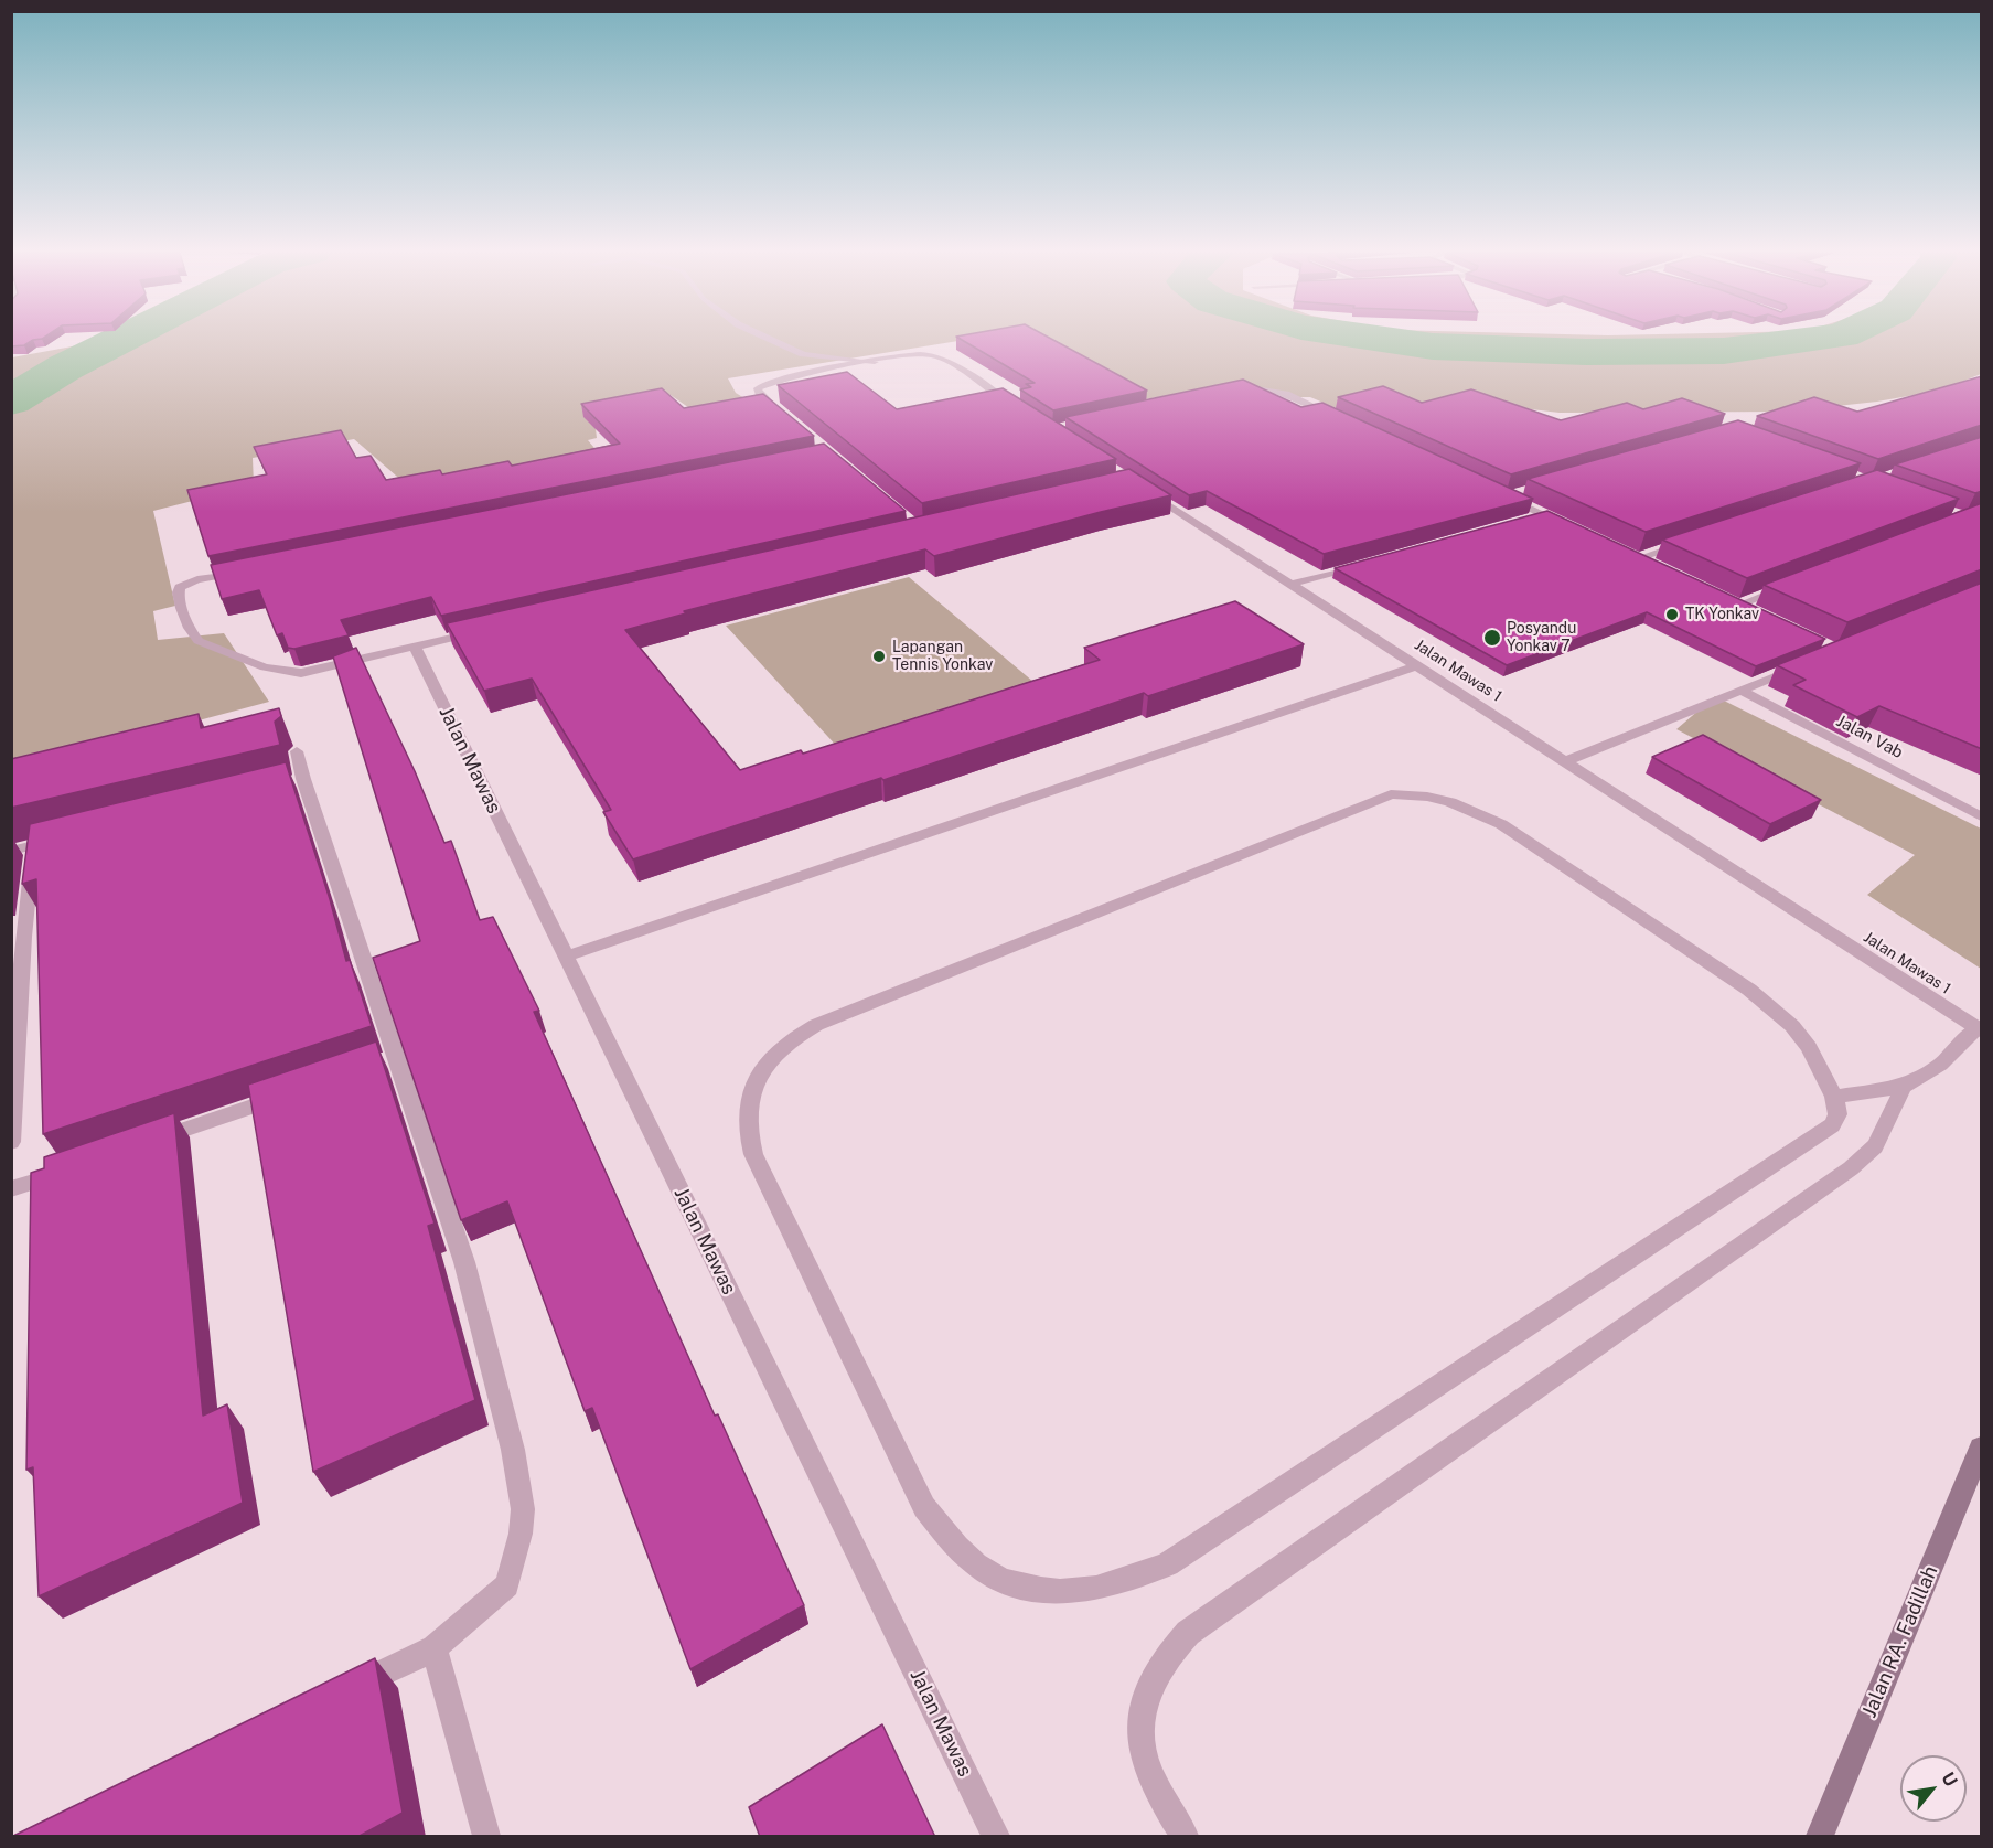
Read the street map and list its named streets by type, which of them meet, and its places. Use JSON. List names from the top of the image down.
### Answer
{
  "streets": {
    "main road": ["Jalan RA. Fadillah"],
    "street": ["Jalan Mawas 1", "Jalan Vab", "Jalan Mawas"]
  },
  "places": ["TK Yonkav", "Posyandu Yonkav 7", "Lapangan Tennis Yonkav"],
  "north": "top right"
}
